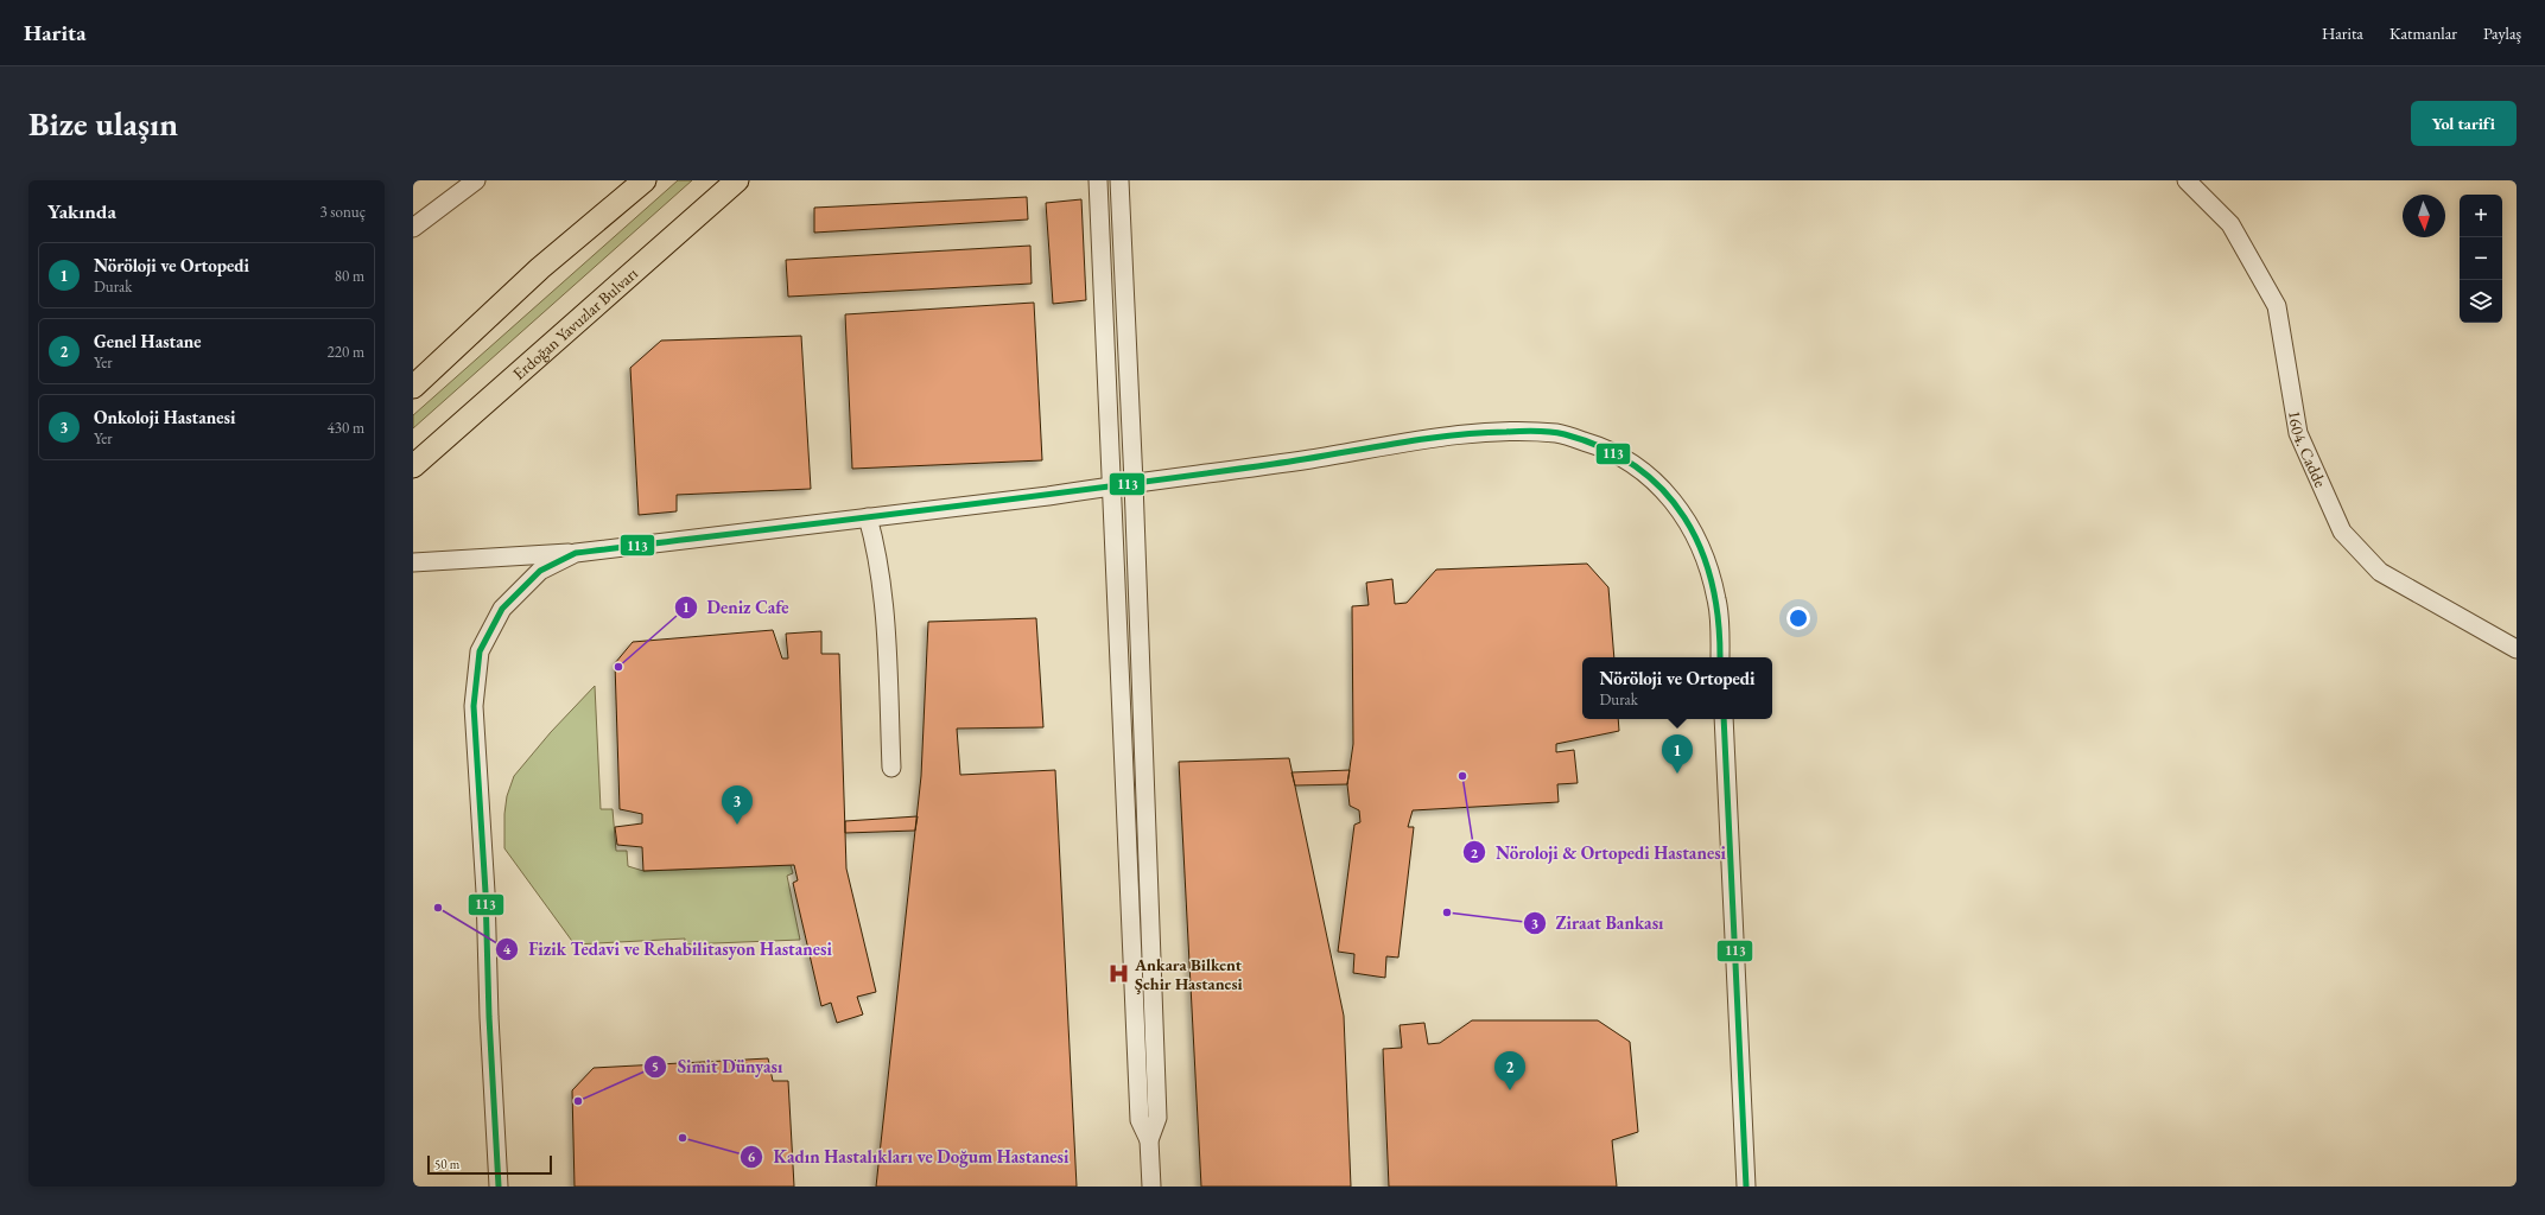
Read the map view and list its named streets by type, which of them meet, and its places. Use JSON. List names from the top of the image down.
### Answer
{
  "streets": {
    "main road": ["Erdoğan Yavuzlar Bulvarı"],
    "street": ["1604. Cadde"]
  },
  "places": {
    "other": [
      "Deniz Cafe",
      "Nöroloji & Ortopedi Hastanesi",
      "Fizik Tedavi ve Rehabilitasyon Hastanesi",
      "Ziraat Bankası",
      "Simit Dünyası",
      "Kadın Hastalıkları ve Doğum Hastanesi"
    ],
    "hospital": ["Ankara Bilkent Şehir Hastanesi"]
  },
  "lines": ["transit line 113"],
  "scale_bar": "50 m",
  "north": "bottom",
  "page": {
    "header": "Harita",
    "nav": ["Harita", "Katmanlar", "Paylaş"],
    "buttons": "Yol tarifi",
    "title": "Bize ulaşın",
    "heading": ["Yakında", "3 sonuç"],
    "map_buttons": ["+", "−"],
    "list": [
      {
        "mark": "1",
        "name": "Nöröloji ve Ortopedi",
        "note": "Durak",
        "value": "80 m"
      },
      {
        "mark": "2",
        "name": "Genel Hastane",
        "note": "Yer",
        "value": "220 m"
      },
      {
        "mark": "3",
        "name": "Onkoloji Hastanesi",
        "note": "Yer",
        "value": "430 m"
      }
    ],
    "popup": ["Nöröloji ve Ortopedi", "Durak"],
    "pins": ["1", "3", "2"],
    "scale": "50 m"
  }
}
